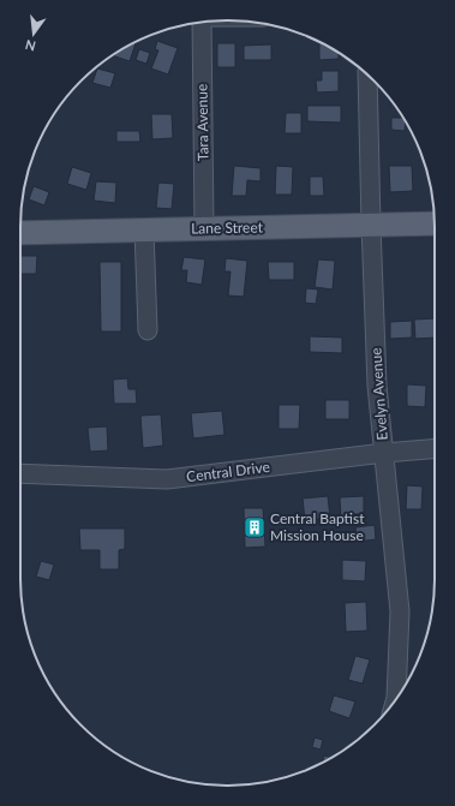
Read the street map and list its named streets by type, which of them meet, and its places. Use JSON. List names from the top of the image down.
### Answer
{
  "streets": {
    "main road": ["Lane Street"],
    "street": ["Tara Avenue", "Evelyn Avenue", "Central Drive"]
  },
  "crossings": [
    ["Tara Avenue", "Lane Street"],
    ["Lane Street", "Evelyn Avenue"],
    ["Evelyn Avenue", "Central Drive"]
  ],
  "places": {
    "building": ["Central Baptist Mission House"]
  },
  "north": "bottom"
}
